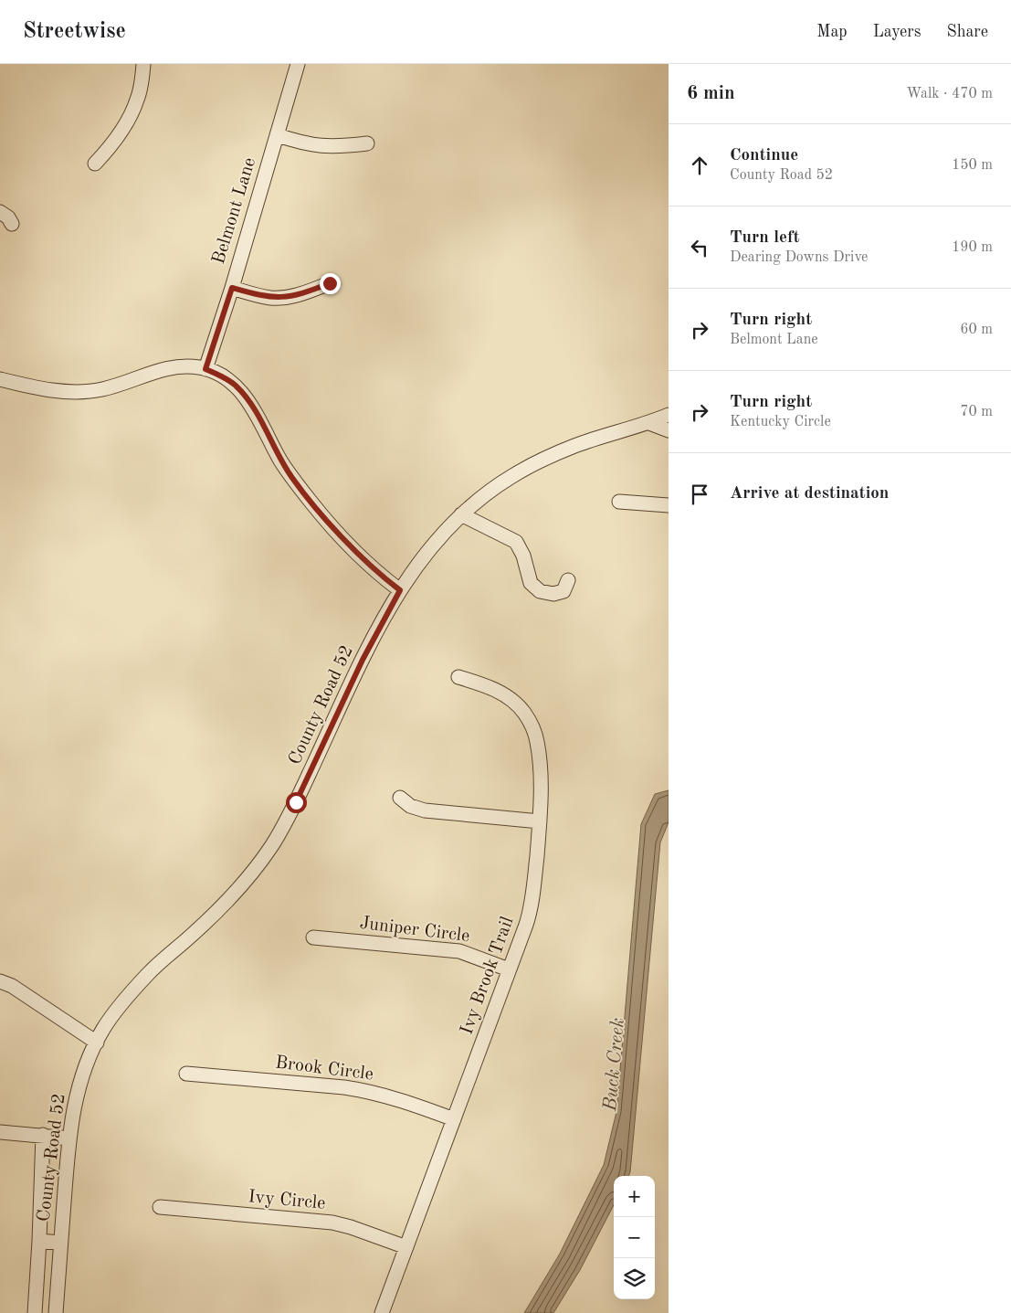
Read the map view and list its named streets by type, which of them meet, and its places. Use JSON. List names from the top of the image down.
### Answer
{
  "streets": {
    "street": [
      "Belmont Lane",
      "County Road 52",
      "Juniper Circle",
      "Ivy Brook Trail",
      "Brook Circle",
      "Ivy Circle"
    ]
  },
  "crossings": [
    ["Juniper Circle", "Ivy Brook Trail"],
    ["Ivy Brook Trail", "Brook Circle"],
    ["Ivy Brook Trail", "Ivy Circle"]
  ],
  "water": ["Buck Creek"],
  "page": {
    "header": "Streetwise",
    "nav": ["Map", "Layers", "Share"],
    "heading": ["6 min", "Walk · 470 m"],
    "list": [
      ["Continue", "County Road 52", "150 m"],
      ["Turn left", "Dearing Downs Drive", "190 m"],
      ["Turn right", "Belmont Lane", "60 m"],
      ["Turn right", "Kentucky Circle", "70 m"],
      "Arrive at destination"
    ],
    "map_buttons": ["+", "−"]
  }
}
